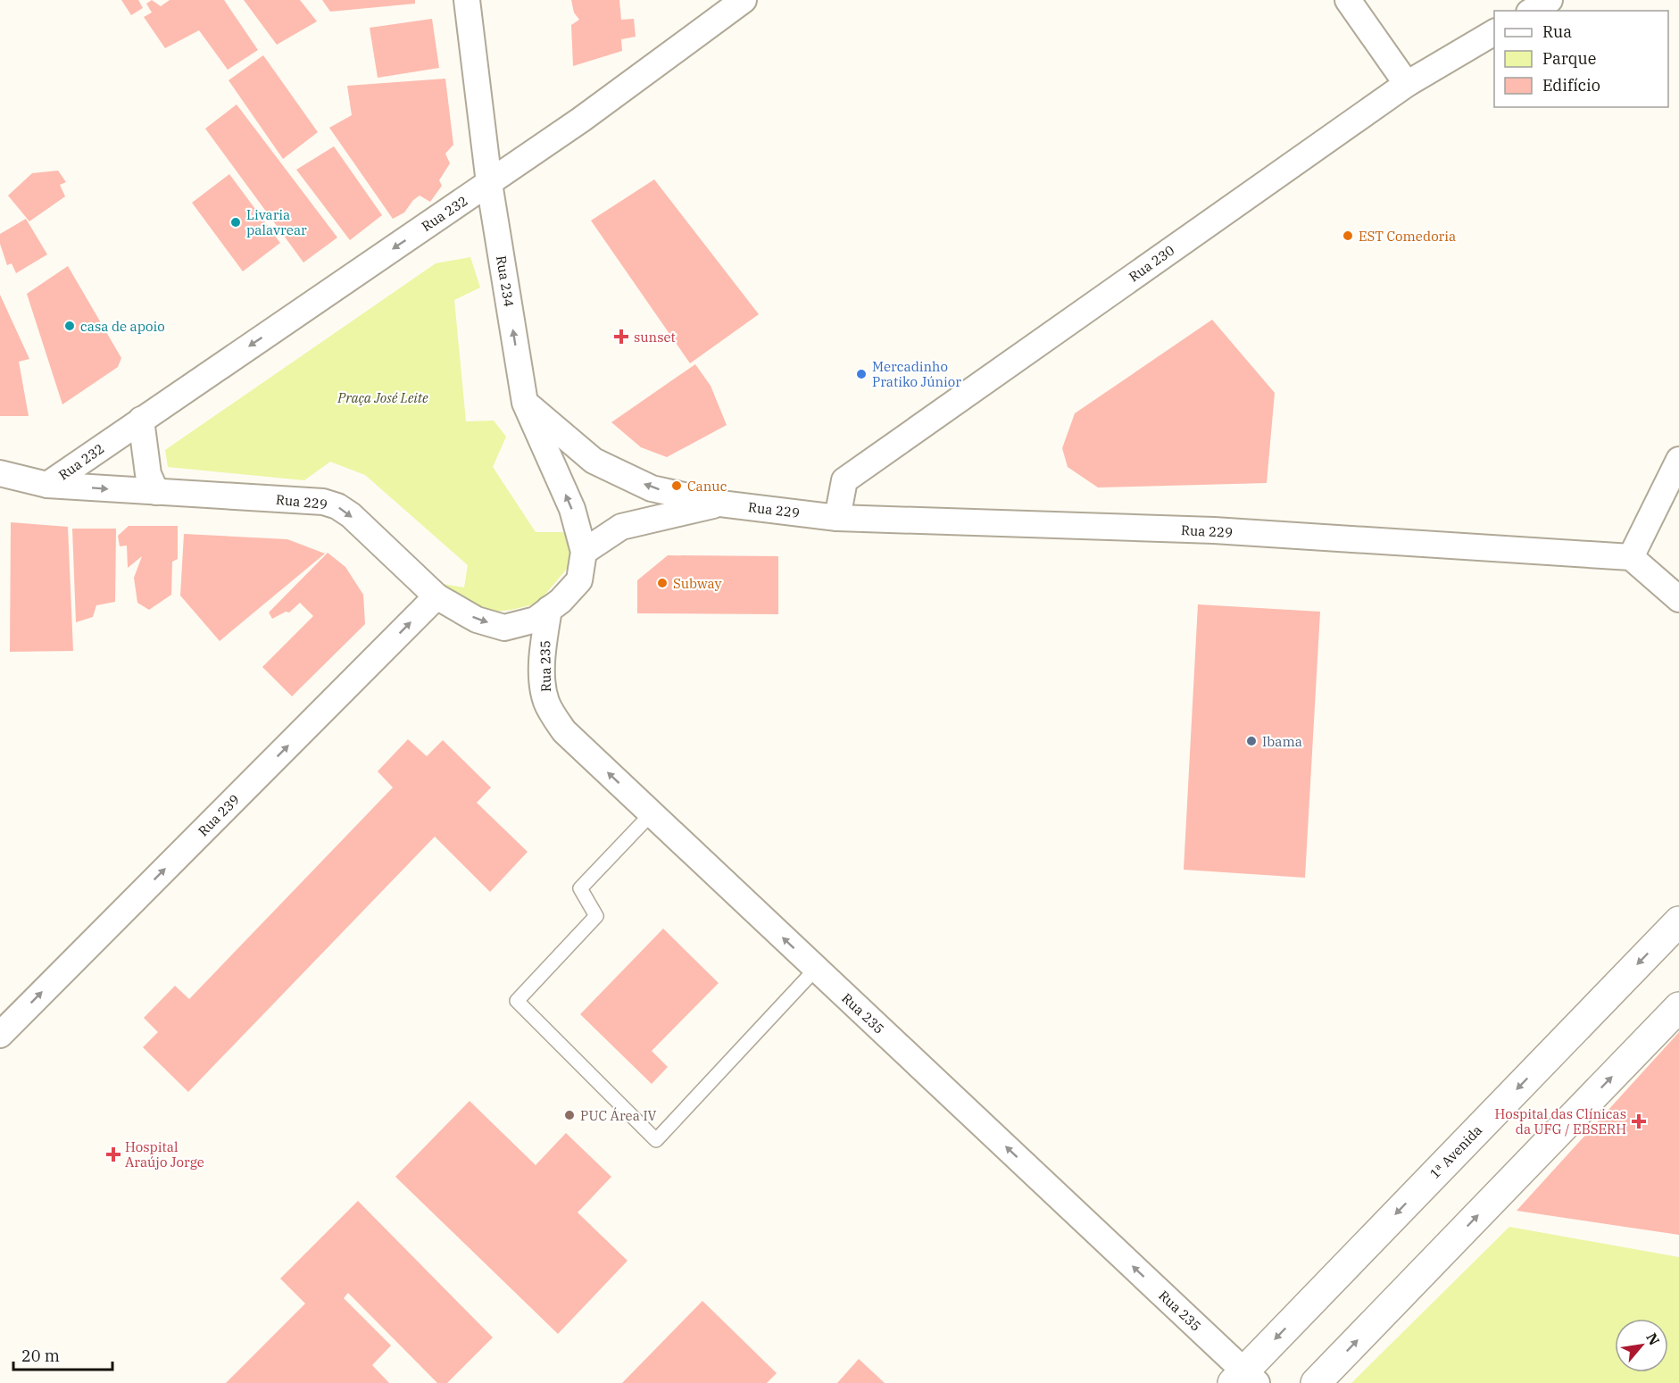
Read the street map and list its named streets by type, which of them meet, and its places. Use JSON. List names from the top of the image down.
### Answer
{
  "streets": {
    "main road": ["1ª Avenida"],
    "street": [
      "Rua 232",
      "Rua 230",
      "Rua 234",
      "Rua 229",
      "Rua 235",
      "Rua 239"
    ]
  },
  "crossings": [
    ["Rua 232", "Rua 234"],
    ["Rua 232", "Rua 229"],
    ["Rua 230", "Rua 229"],
    ["Rua 234", "Rua 229"],
    ["Rua 229", "Rua 235"],
    ["Rua 229", "Rua 239"],
    ["Rua 235", "1ª Avenida"]
  ],
  "one_way": [
    "Rua 232",
    "Rua 234",
    "Rua 235",
    "Rua 239"
  ],
  "parks": ["Praça José Leite"],
  "places": {
    "other": [
      "Livaria palavrear",
      "EST Comedoria",
      "casa de apoio",
      "Mercadinho Pratiko Júnior",
      "Canuc",
      "Subway",
      "Ibama",
      "PUC Área IV"
    ],
    "health": ["sunset", "Hospital das Clínicas da UFG / EBSERH", "Hospital Araújo Jorge"]
  },
  "legend": ["Rua", "Parque", "Edifício"],
  "scale_bar": "20 m",
  "north": "top right"
}
